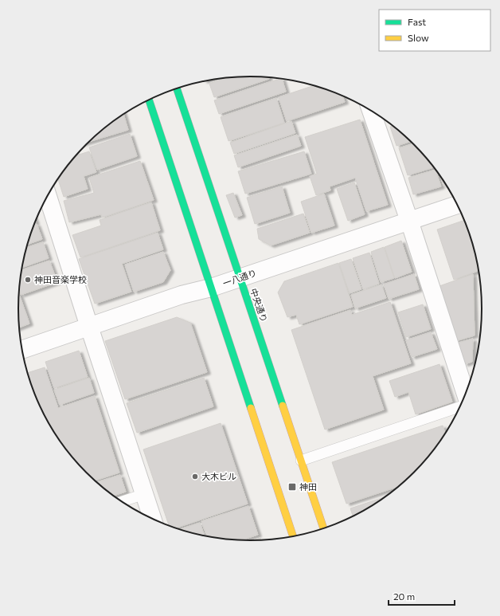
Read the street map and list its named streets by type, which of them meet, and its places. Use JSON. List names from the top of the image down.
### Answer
{
  "streets": {
    "highway": ["中央通り"],
    "street": ["一八通り"]
  },
  "crossings": [
    ["一八通り", "中央通り"]
  ],
  "places": {
    "other": ["神田音楽学校", "大木ビル"],
    "transit": ["神田"]
  },
  "legend": ["Fast", "Slow"],
  "scale_bar": "20 m"
}
